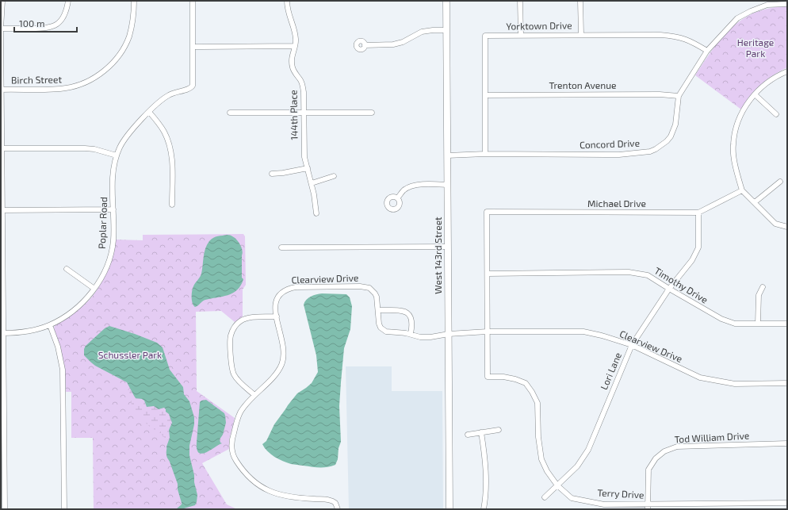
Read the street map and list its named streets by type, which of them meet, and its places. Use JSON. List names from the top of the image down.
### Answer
{
  "streets": {
    "main road": ["West 143rd Street"],
    "street": [
      "Yorktown Drive",
      "Birch Street",
      "Trenton Avenue",
      "144th Place",
      "Concord Drive",
      "Michael Drive",
      "Poplar Road",
      "Clearview Drive",
      "Timothy Drive",
      "Lori Lane",
      "Tod William Drive",
      "Terry Drive"
    ]
  },
  "crossings": [
    ["Yorktown Drive", "Trenton Avenue"],
    ["Yorktown Drive", "Concord Drive"],
    ["Trenton Avenue", "Concord Drive"],
    ["Concord Drive", "West 143rd Street"],
    ["Michael Drive", "Timothy Drive"],
    ["Michael Drive", "Lori Lane"],
    ["West 143rd Street", "Clearview Drive"],
    ["Clearview Drive", "Lori Lane"],
    ["Clearview Drive", "Terry Drive"],
    ["Timothy Drive", "Lori Lane"],
    ["Lori Lane", "Terry Drive"],
    ["Tod William Drive", "Terry Drive"]
  ],
  "parks": ["Heritage Park", "Schussler Park"],
  "scale_bar": "100 m"
}
